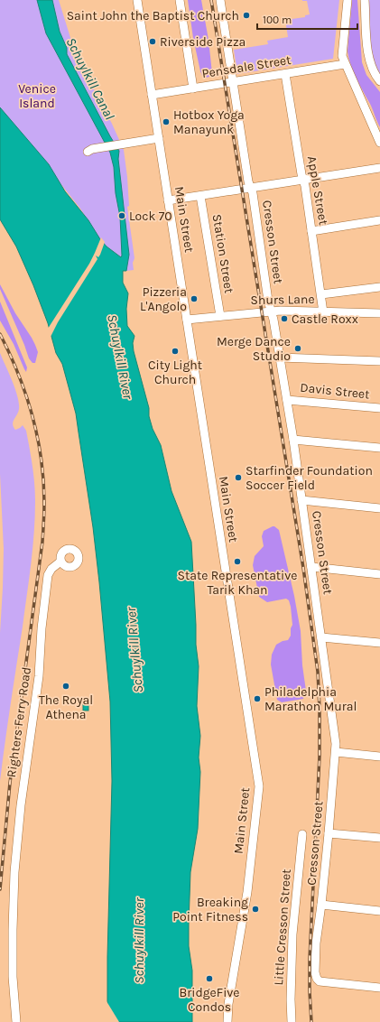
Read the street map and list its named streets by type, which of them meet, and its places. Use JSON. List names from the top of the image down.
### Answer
{
  "streets": {
    "street": [
      "Pensdale Street",
      "Apple Street",
      "Main Street",
      "Cresson Street",
      "Station Street",
      "Shurs Lane",
      "Davis Street",
      "Righters Ferry Road",
      "Little Cresson Street"
    ]
  },
  "crossings": [
    ["Pensdale Street", "Apple Street"],
    ["Pensdale Street", "Main Street"],
    ["Pensdale Street", "Cresson Street"],
    ["Apple Street", "Shurs Lane"],
    ["Main Street", "Shurs Lane"],
    ["Cresson Street", "Shurs Lane"],
    ["Cresson Street", "Davis Street"],
    ["Station Street", "Shurs Lane"]
  ],
  "water": ["Schuylkill Canal", "Schuylkill River"],
  "parks": ["Venice Island"],
  "places": [
    "Saint John the Baptist Church",
    "Riverside Pizza",
    "Hotbox Yoga Manayunk",
    "Lock 70",
    "Pizzeria L'Angolo",
    "Castle Roxx",
    "Merge Dance Studio",
    "City Light Church",
    "Starfinder Foundation Soccer Field",
    "State Representative Tarik Khan",
    "The Royal Athena",
    "Philadelphia Marathon Mural",
    "Breaking Point Fitness",
    "BridgeFive Condos"
  ],
  "scale_bar": "100 m"
}
